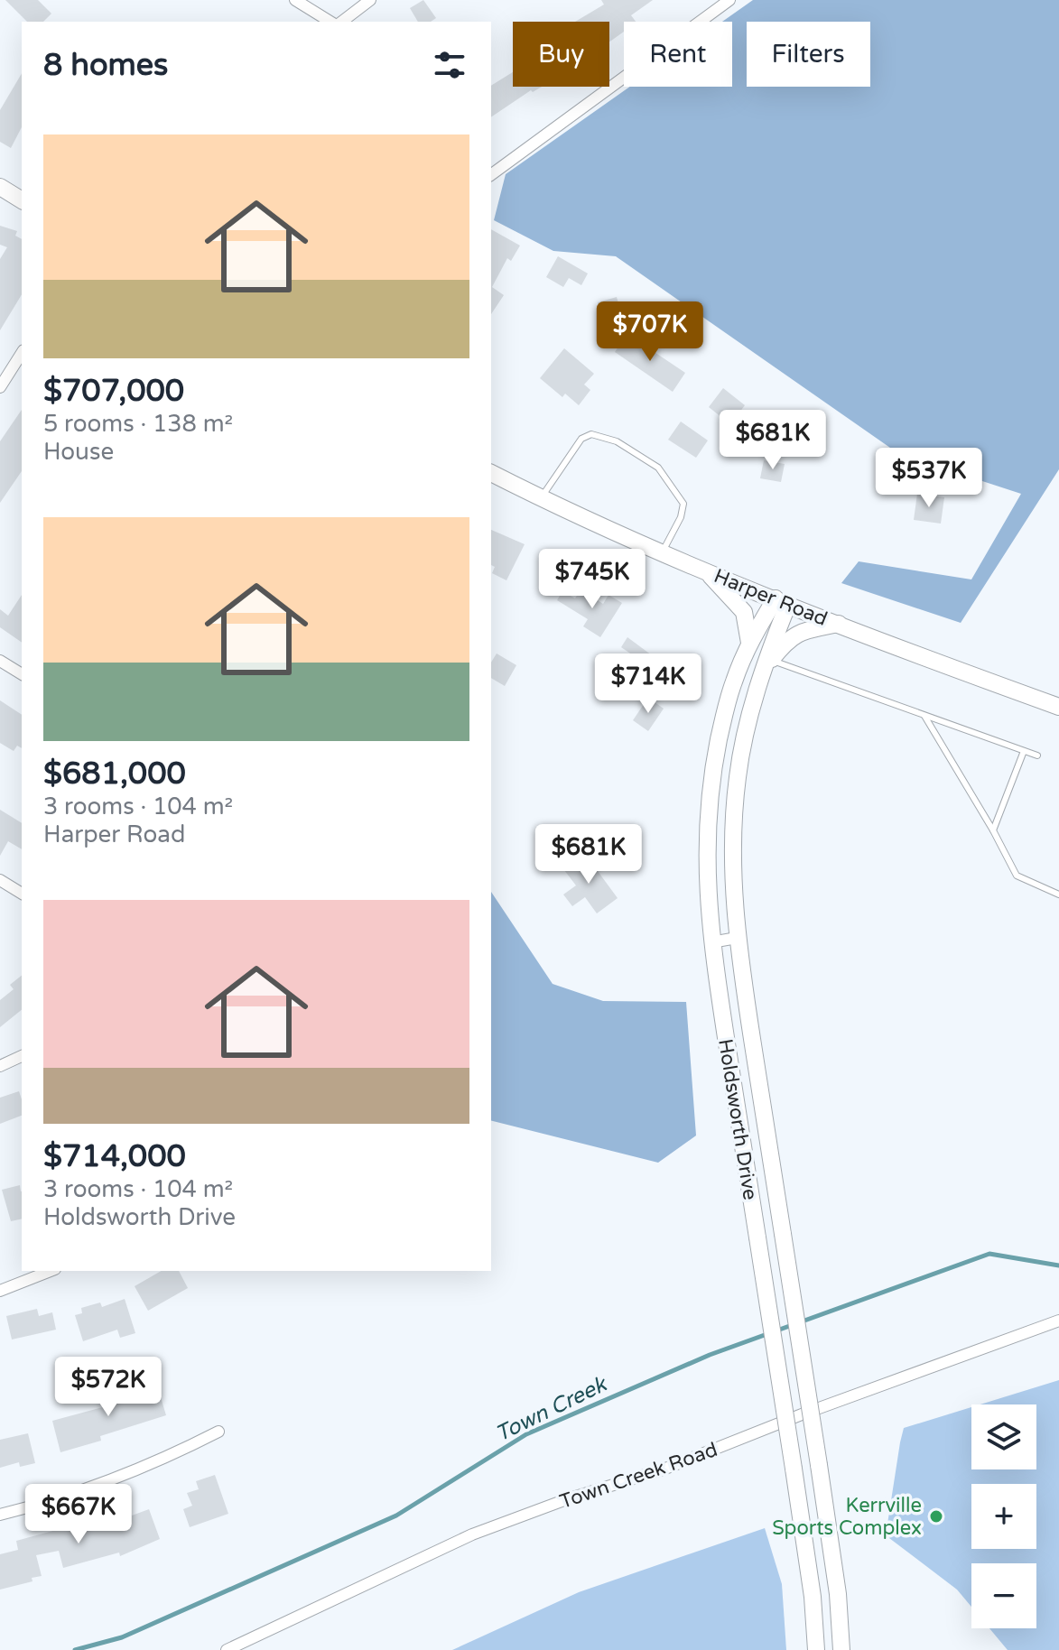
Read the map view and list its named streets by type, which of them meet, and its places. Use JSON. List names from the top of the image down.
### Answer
{
  "streets": {
    "main road": ["Harper Road", "Holdsworth Drive"],
    "street": ["Town Creek Road"]
  },
  "crossings": [
    ["Harper Road", "Holdsworth Drive"]
  ],
  "water": ["Town Creek"],
  "places": ["Kerrville Sports Complex"],
  "page": {
    "chip": ["Buy", "Rent", "Filters"],
    "heading": "8 homes",
    "list": [
      {
        "name": "$707,000",
        "note": "5 rooms · 138 m² · House"
      },
      {
        "name": "$681,000",
        "note": "3 rooms · 104 m² · Harper Road"
      },
      {
        "name": "$714,000",
        "note": "3 rooms · 104 m² · Holdsworth Drive"
      }
    ],
    "price": [
      "$707K",
      "$681K",
      "$537K",
      "$745K",
      "$714K",
      "$681K",
      "$572K",
      "$667K"
    ],
    "map_buttons": ["+", "−"]
  }
}
